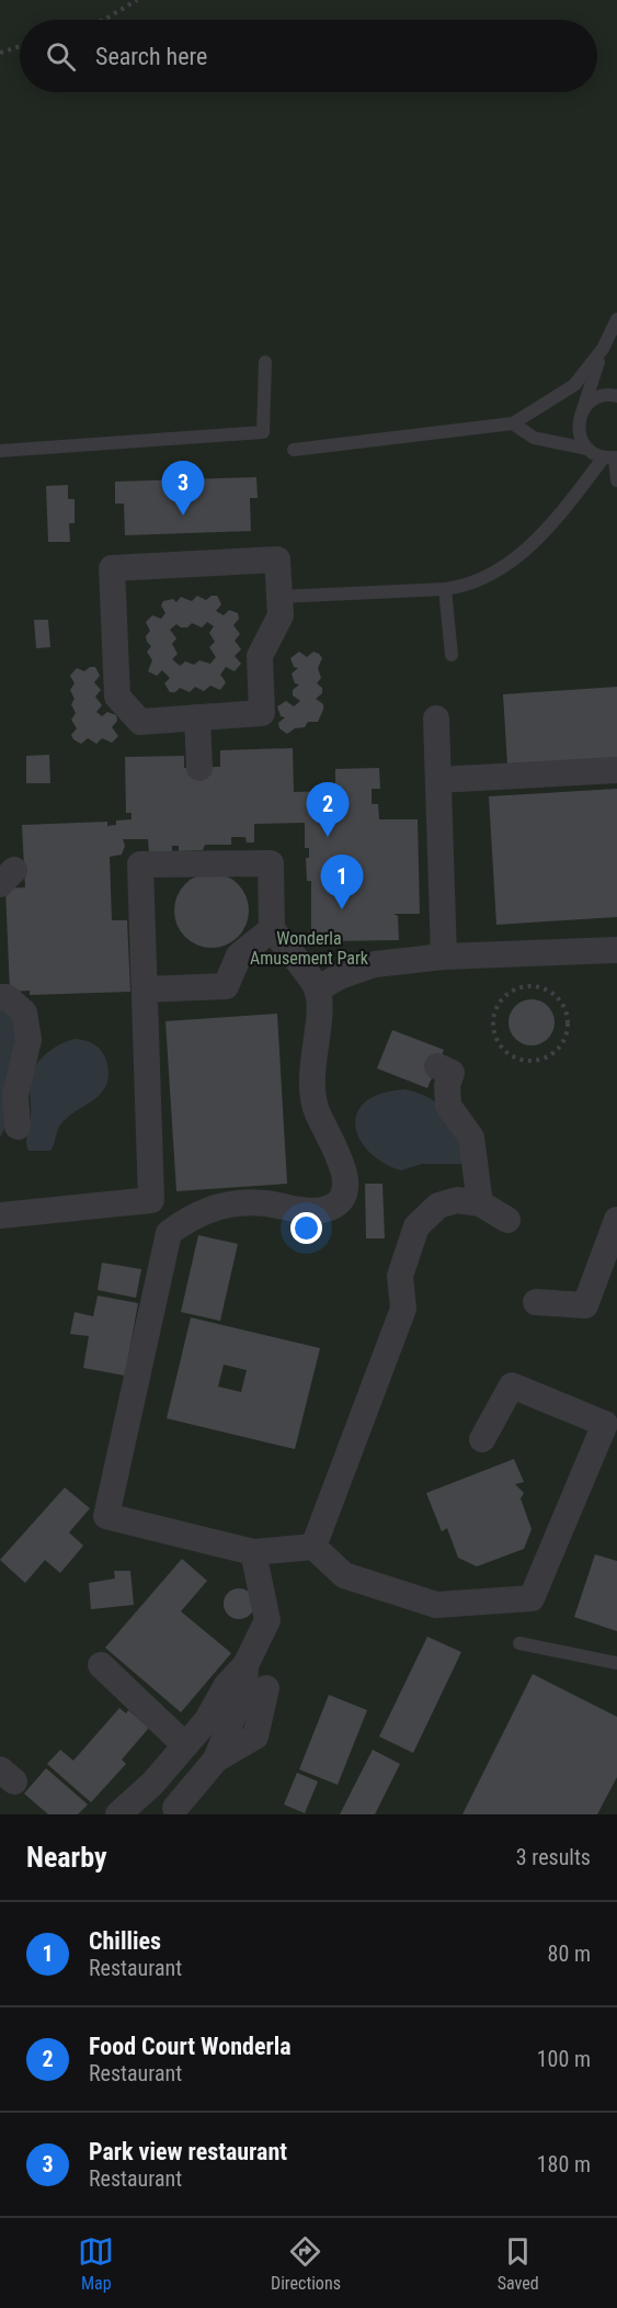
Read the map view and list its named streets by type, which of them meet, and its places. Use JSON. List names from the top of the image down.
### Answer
{
  "parks": ["Wonderla Amusement Park"],
  "page": {
    "search": "Search here",
    "pins": ["3", "2", "1"],
    "heading": ["Nearby", "3 results"],
    "list": [
      {
        "mark": "1",
        "name": "Chillies",
        "note": "Restaurant",
        "value": "80 m"
      },
      {
        "mark": "2",
        "name": "Food Court Wonderla",
        "note": "Restaurant",
        "value": "100 m"
      },
      {
        "mark": "3",
        "name": "Park view restaurant",
        "note": "Restaurant",
        "value": "180 m"
      }
    ],
    "nav": ["Map", "Directions", "Saved"]
  }
}
